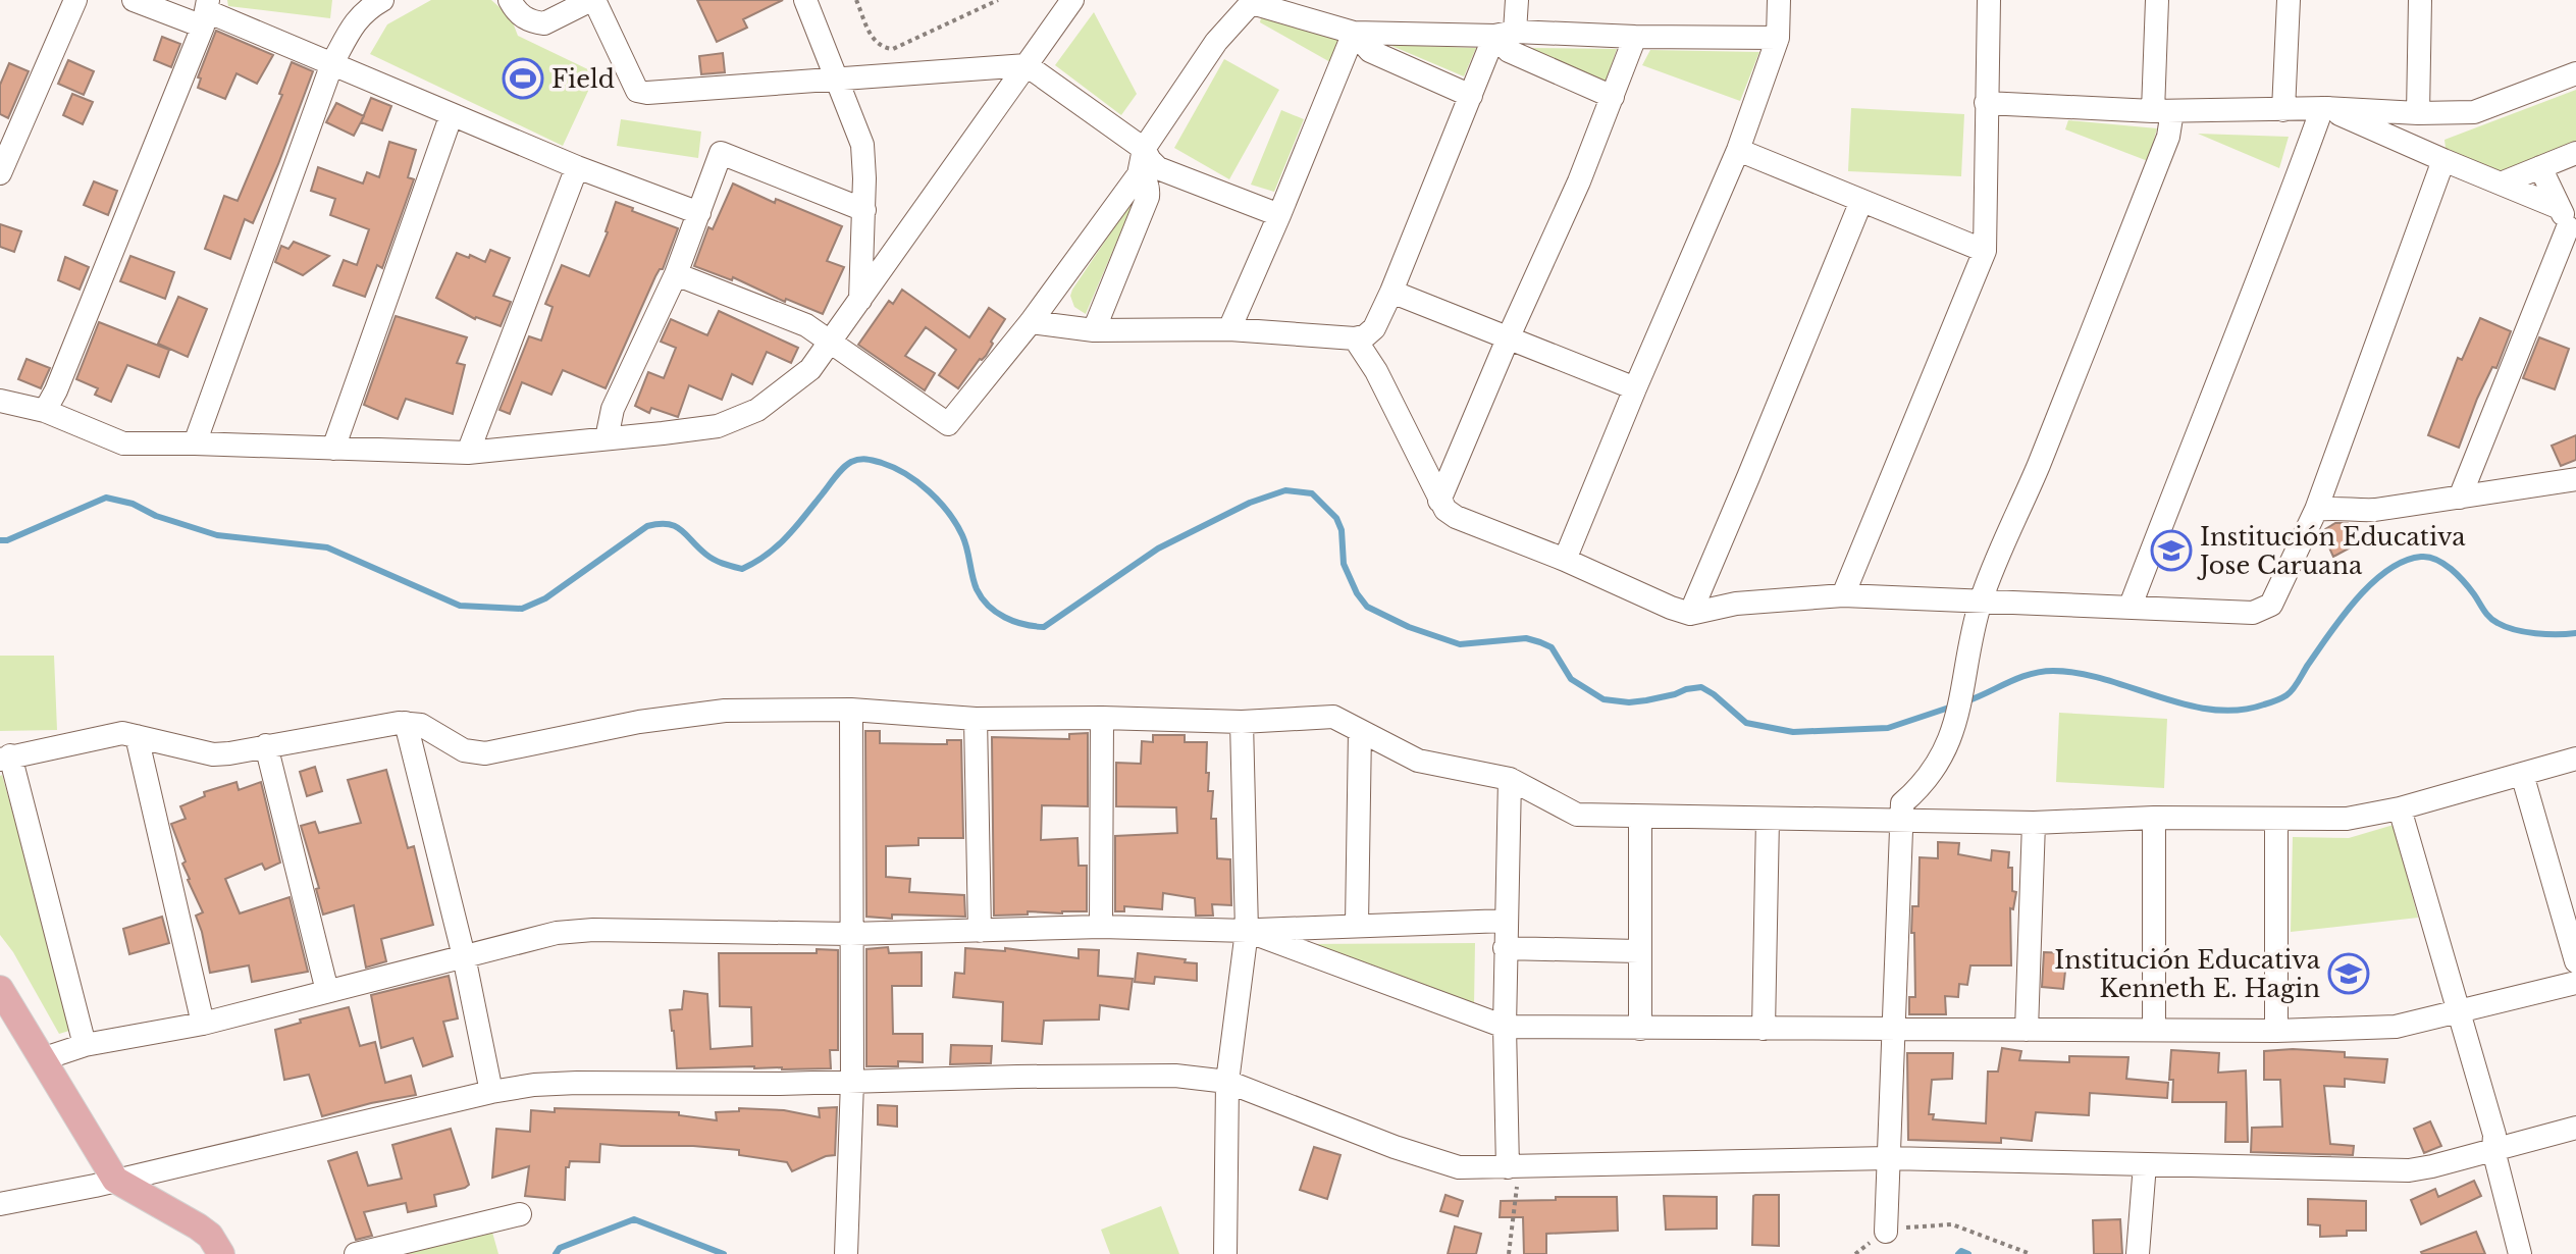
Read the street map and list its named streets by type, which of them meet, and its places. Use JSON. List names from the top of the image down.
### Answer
{
  "places": {
    "sports": ["Field"],
    "school or university": ["Institución Educativa Jose Caruana", "Institución Educativa Kenneth E. Hagin"]
  }
}
